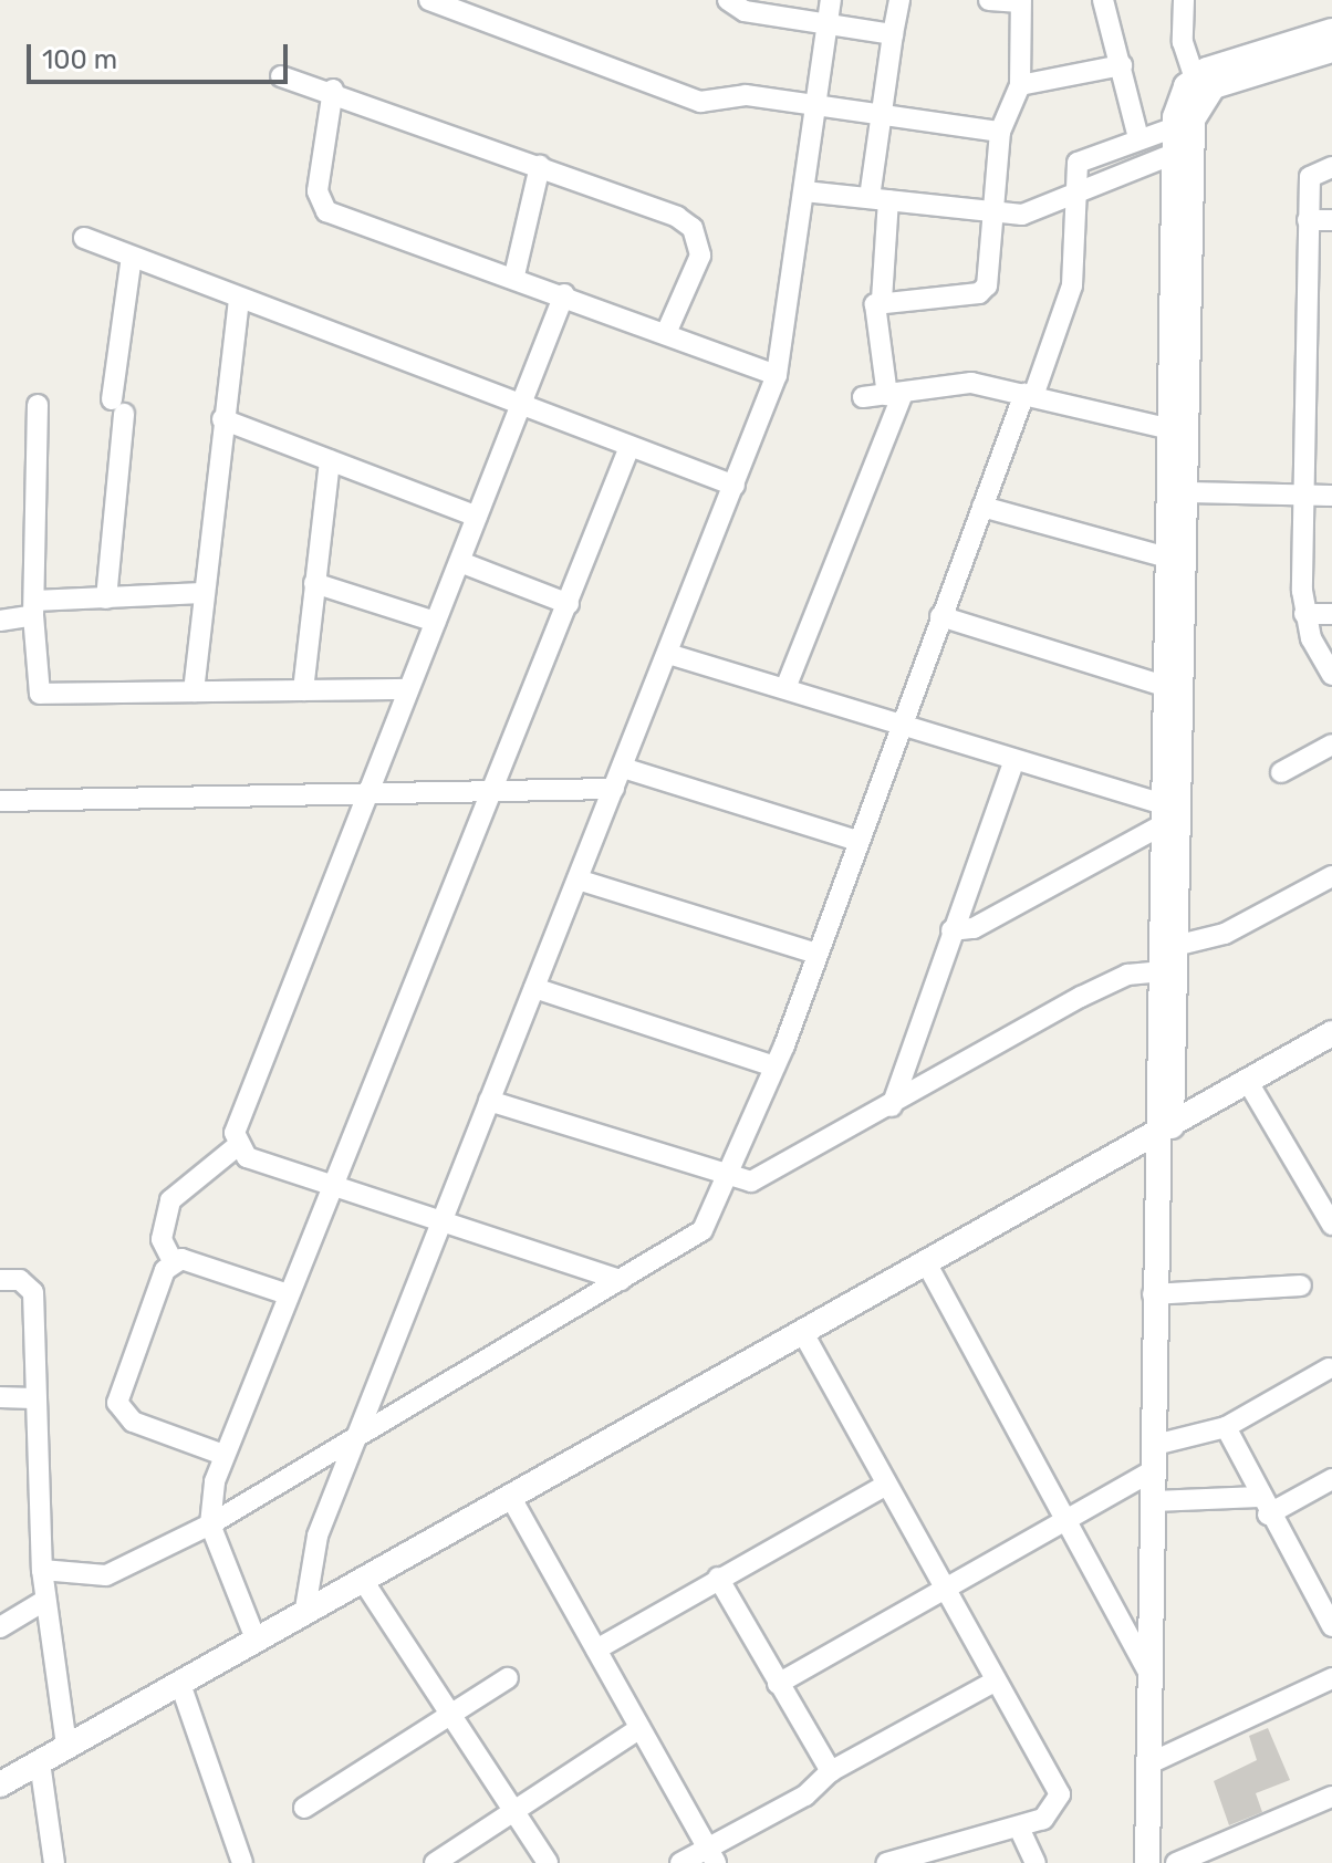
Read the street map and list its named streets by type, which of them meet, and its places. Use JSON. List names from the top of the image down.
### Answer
{
  "scale_bar": "100 m"
}
